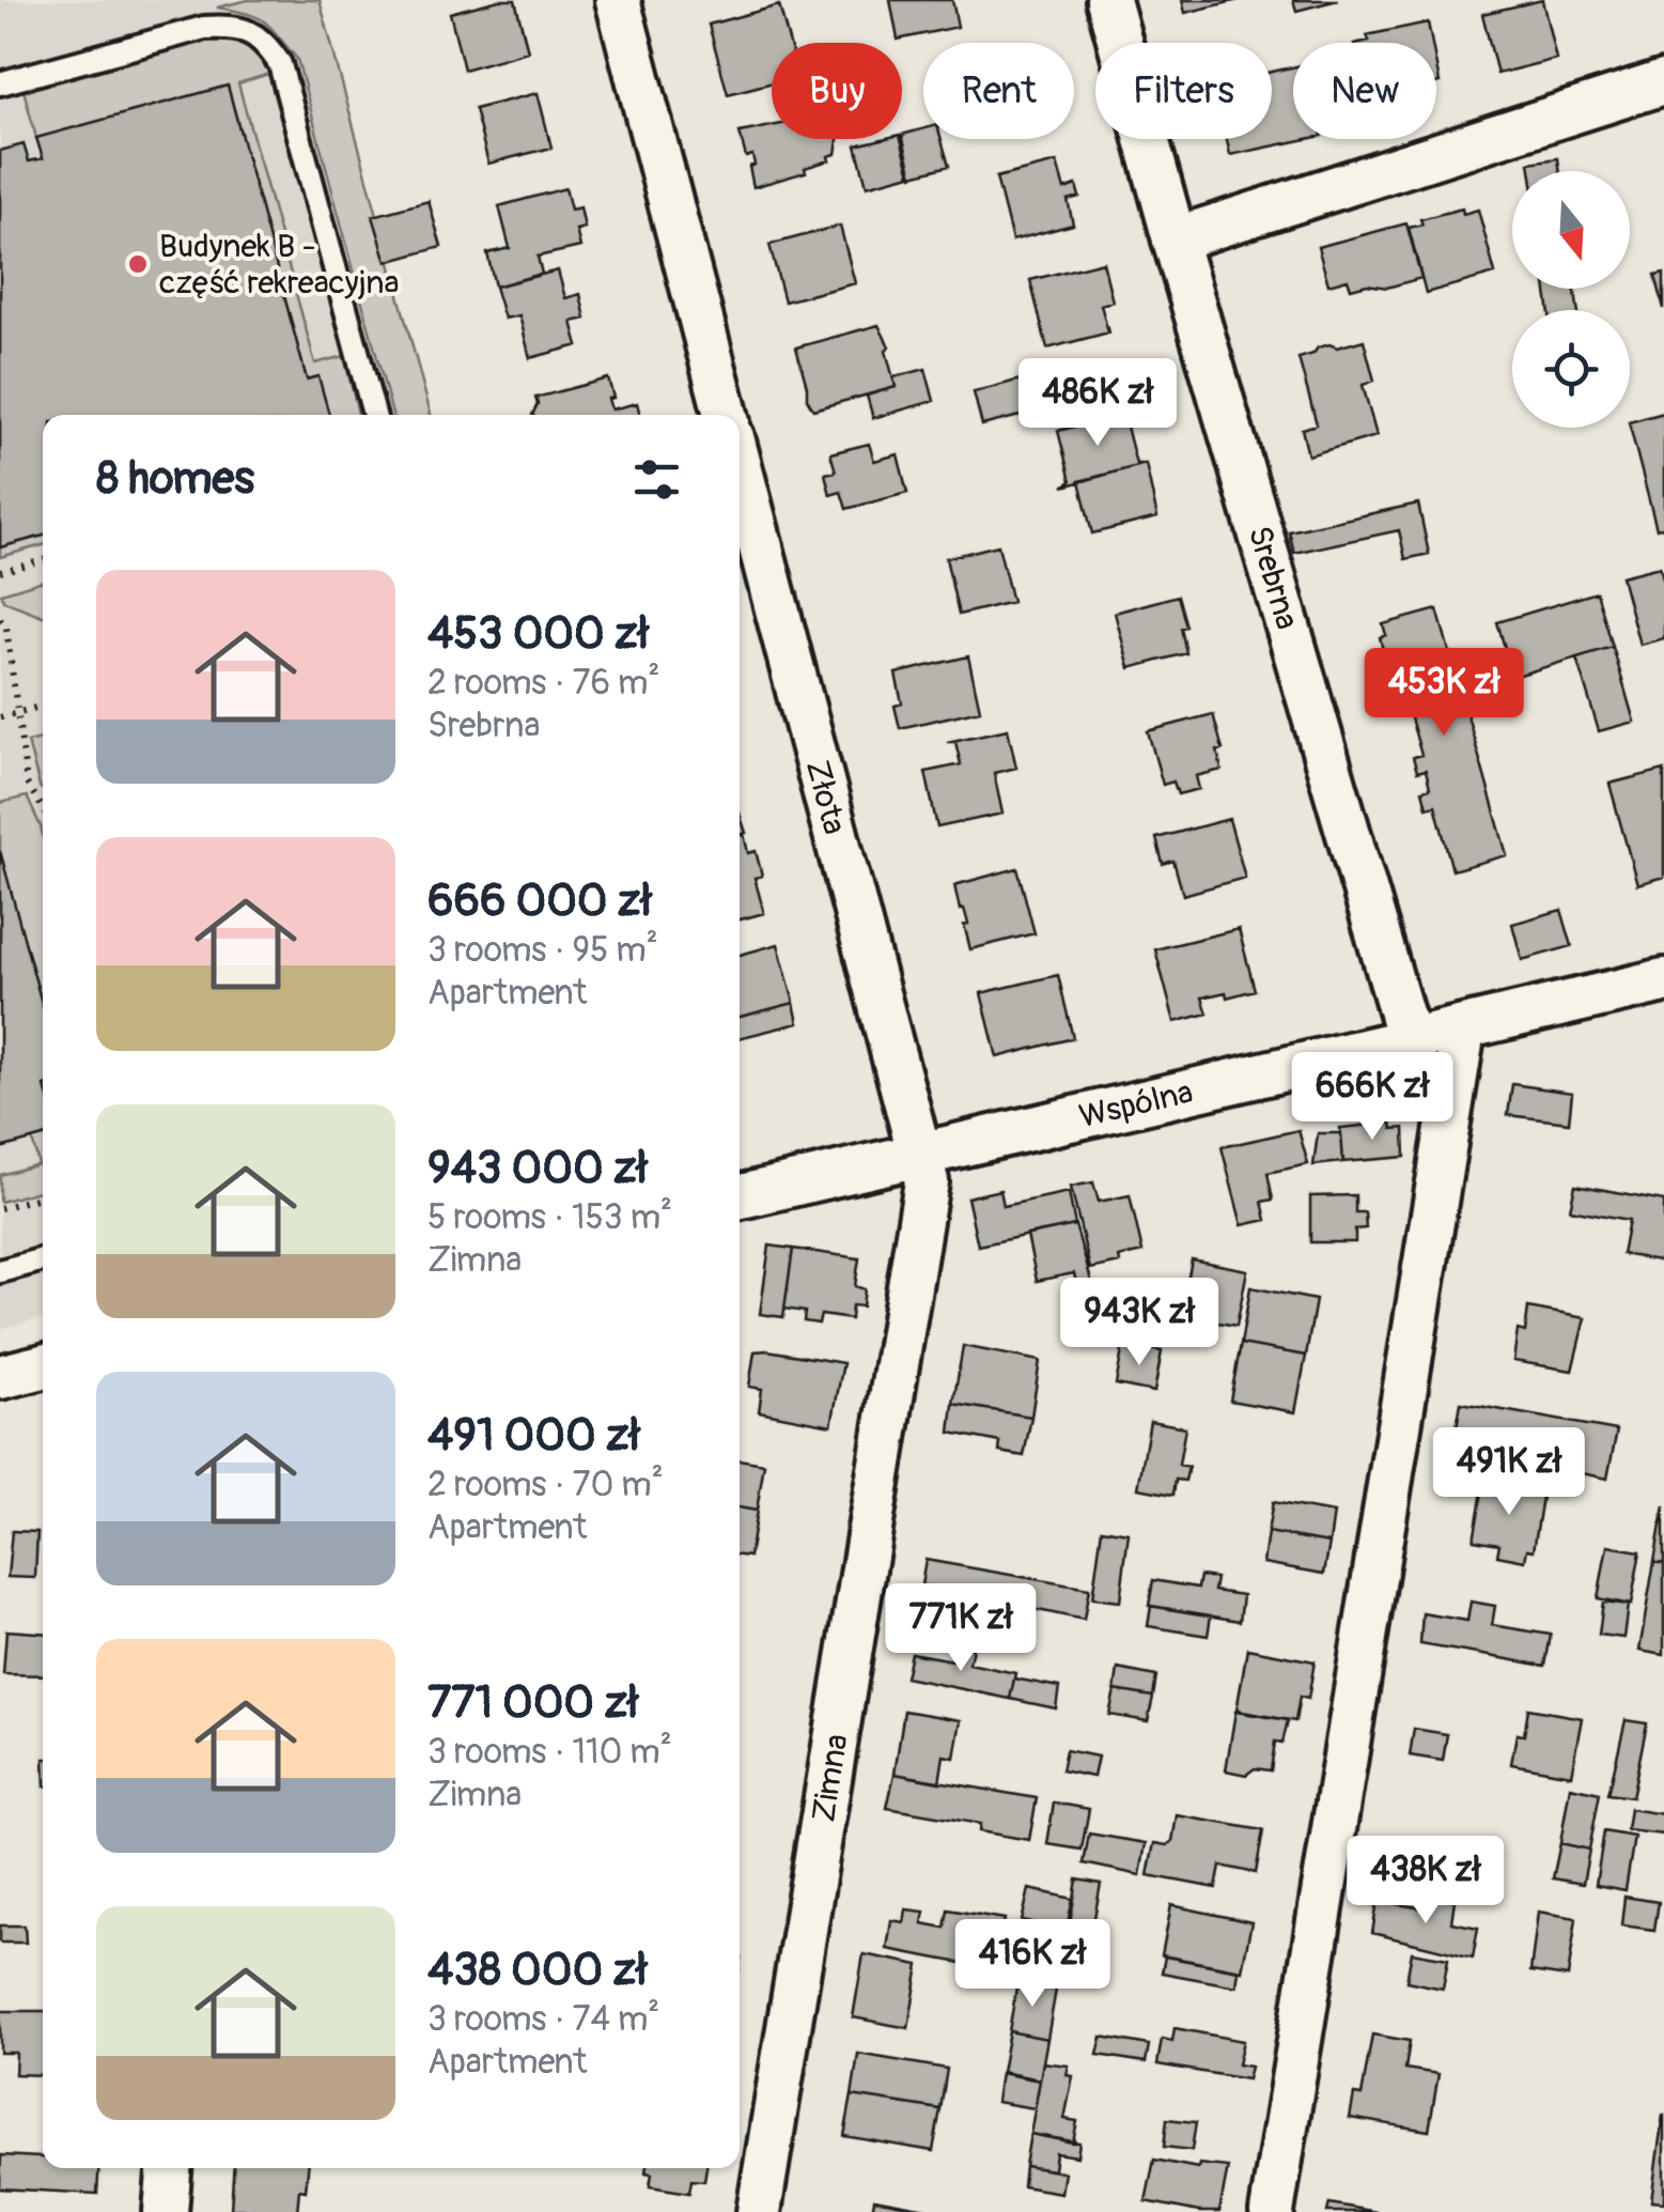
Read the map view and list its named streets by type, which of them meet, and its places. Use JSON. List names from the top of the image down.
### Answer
{
  "streets": {
    "street": [
      "Srebrna",
      "Złota",
      "Wspólna",
      "Zimna"
    ]
  },
  "crossings": [
    ["Srebrna", "Wspólna"],
    ["Złota", "Wspólna"],
    ["Złota", "Zimna"],
    ["Wspólna", "Zimna"]
  ],
  "places": ["Budynek B - część rekreacyjna"],
  "north": "bottom",
  "page": {
    "chip": [
      "Buy",
      "Rent",
      "Filters",
      "New"
    ],
    "price": [
      "486K zł",
      "453K zł",
      "666K zł",
      "943K zł",
      "491K zł",
      "771K zł",
      "438K zł",
      "416K zł"
    ],
    "heading": "8 homes",
    "list": [
      {
        "name": "453 000 zł",
        "note": "2 rooms · 76 m² · Srebrna"
      },
      {
        "name": "666 000 zł",
        "note": "3 rooms · 95 m² · Apartment"
      },
      {
        "name": "943 000 zł",
        "note": "5 rooms · 153 m² · Zimna"
      },
      {
        "name": "491 000 zł",
        "note": "2 rooms · 70 m² · Apartment"
      },
      {
        "name": "771 000 zł",
        "note": "3 rooms · 110 m² · Zimna"
      },
      {
        "name": "438 000 zł",
        "note": "3 rooms · 74 m² · Apartment"
      }
    ]
  }
}
